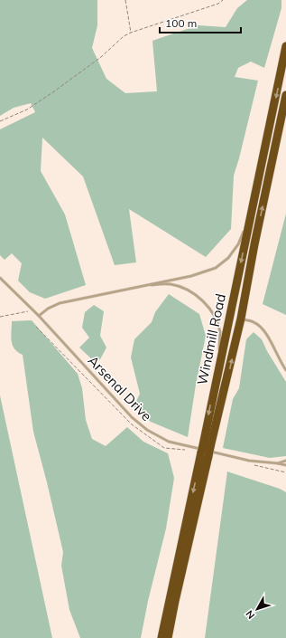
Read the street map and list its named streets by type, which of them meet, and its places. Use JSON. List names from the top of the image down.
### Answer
{
  "streets": {
    "highway": ["Windmill Road"],
    "lane": ["Arsenal Drive"]
  },
  "scale_bar": "100 m",
  "north": "bottom left"
}
